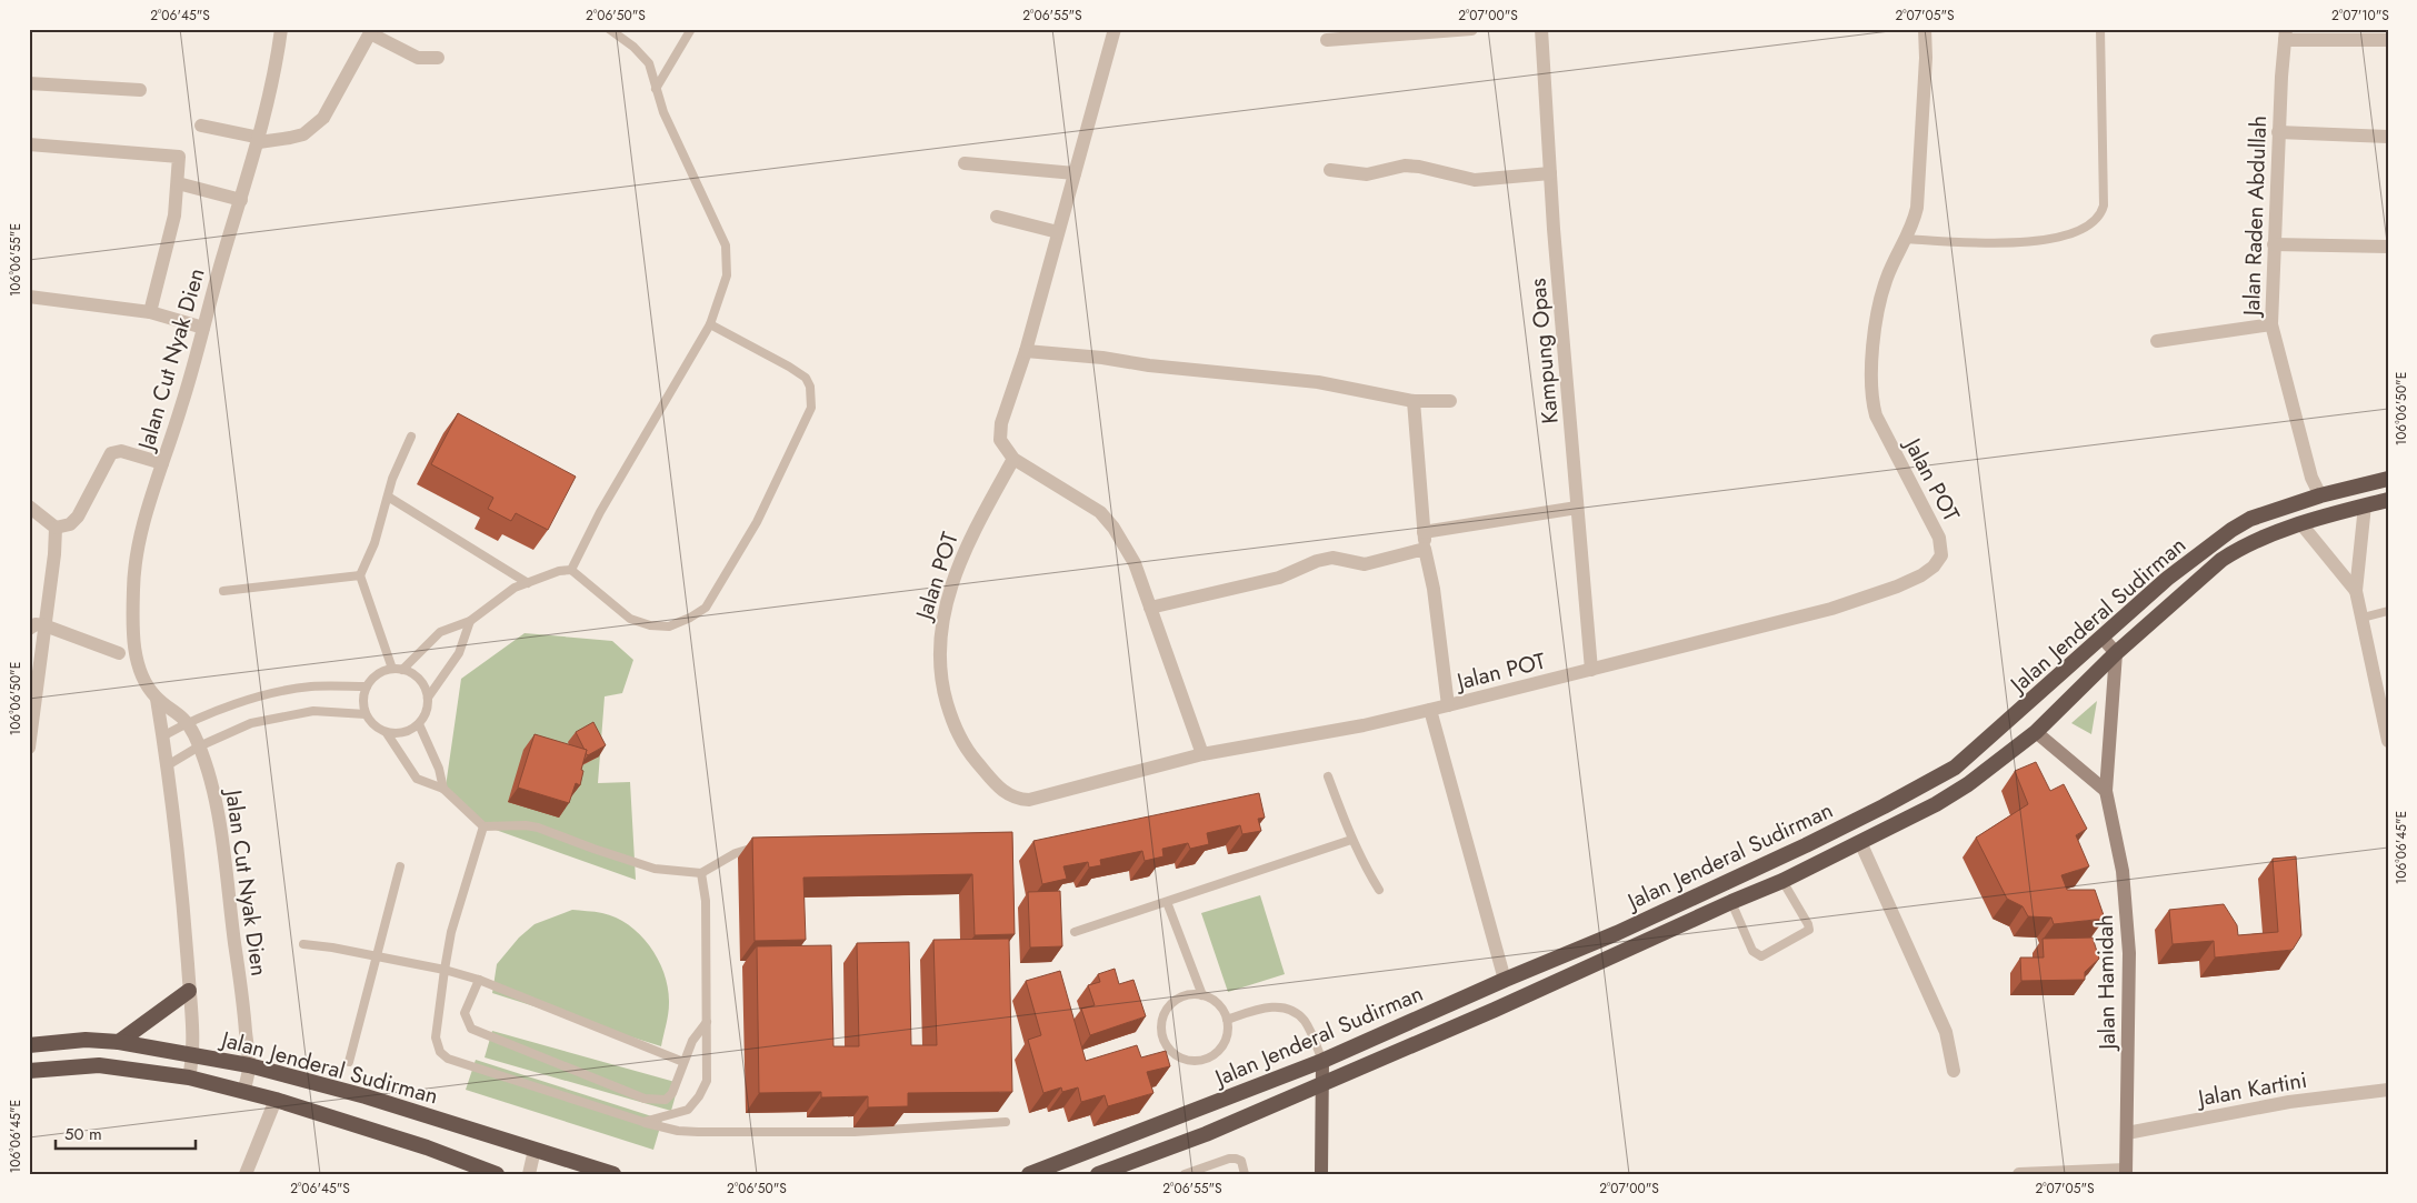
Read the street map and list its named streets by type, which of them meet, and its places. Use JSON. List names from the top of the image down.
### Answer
{
  "streets": {
    "highway": ["Jalan Jenderal Sudirman"],
    "main road": ["Jalan Hamidah"],
    "street": [
      "Jalan Raden Abdullah",
      "Kampung Opas",
      "Jalan Cut Nyak Dien",
      "Jalan POT",
      "Jalan Kartini"
    ]
  },
  "crossings": [
    ["Jalan Raden Abdullah", "Jalan Jenderal Sudirman"],
    ["Kampung Opas", "Jalan POT"],
    ["Jalan Cut Nyak Dien", "Jalan Jenderal Sudirman"],
    ["Jalan Jenderal Sudirman", "Jalan Hamidah"],
    ["Jalan Hamidah", "Jalan Kartini"]
  ],
  "scale_bar": "50 m",
  "coordinates": [
    "2°06'45\"S",
    "2°06'50\"S",
    "2°06'55\"S",
    "2°07'00\"S",
    "2°07'05\"S",
    "2°07'10\"S",
    "106°06'55\"E",
    "106°06'50\"E",
    "106°06'45\"E"
  ]
}
